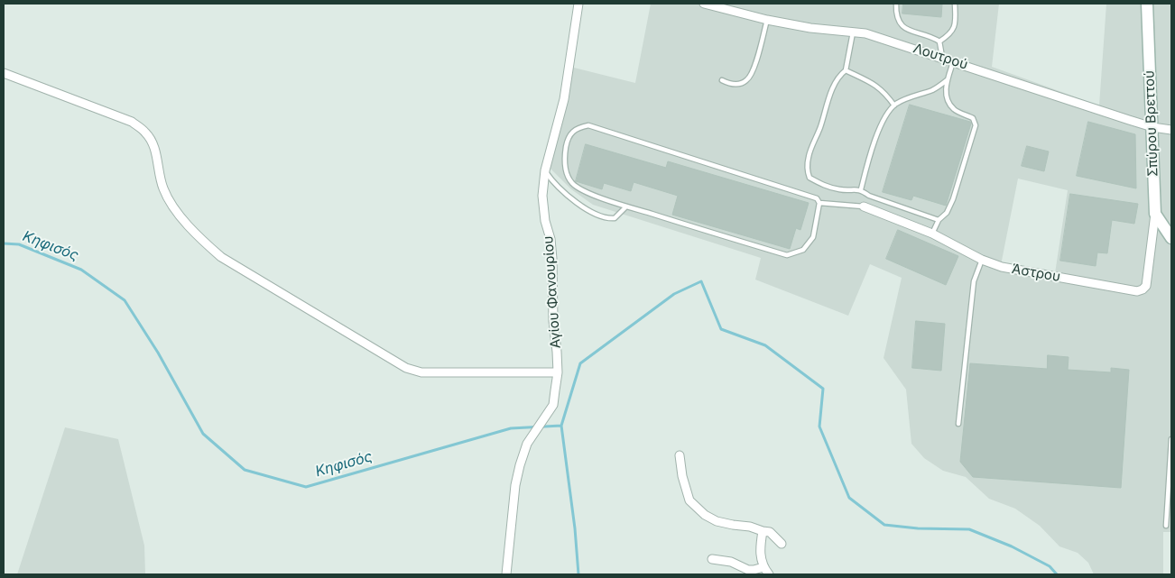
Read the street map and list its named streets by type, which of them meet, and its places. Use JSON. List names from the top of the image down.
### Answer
{
  "streets": {
    "street": [
      "Λουτρού",
      "Σπύρου Βρεττού",
      "Άστρου",
      "Αγίου Φανουρίου"
    ]
  },
  "crossings": [
    ["Λουτρού", "Σπύρου Βρεττού"],
    ["Σπύρου Βρεττού", "Άστρου"]
  ],
  "water": ["Κηφισός"]
}
